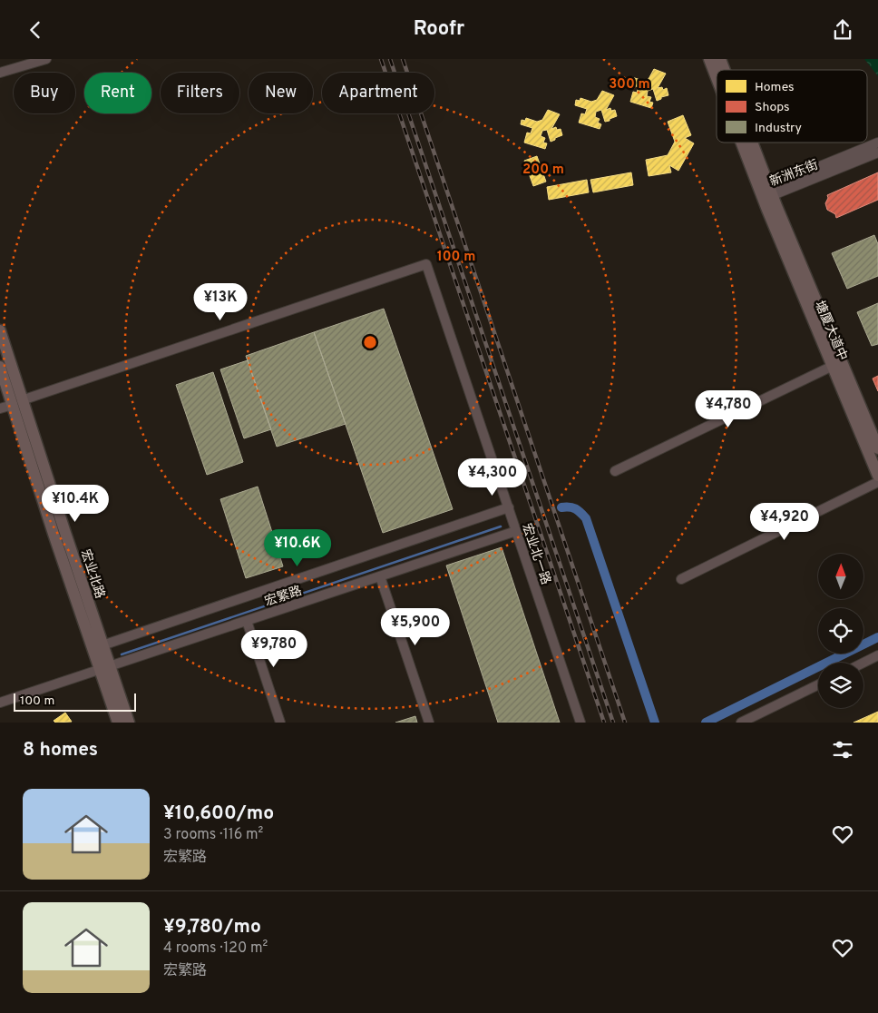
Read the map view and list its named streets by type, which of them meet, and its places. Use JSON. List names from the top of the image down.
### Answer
{
  "streets": {
    "main road": ["塘厦大道中", "宏业北路"],
    "street": ["新洲东街", "宏业北一路", "宏繁路"]
  },
  "crossings": [
    ["新洲东街", "塘厦大道中"],
    ["宏业北一路", "宏业北路"],
    ["宏业北一路", "宏繁路"],
    ["宏业北路", "宏繁路"]
  ],
  "legend": ["Homes", "Shops", "Industry"],
  "scale_bar": "100 m",
  "north": "top",
  "page": {
    "header": "Roofr",
    "chip": [
      "Buy",
      "Rent",
      "Filters",
      "New",
      "Apartment"
    ],
    "price": [
      "¥13K",
      "¥4,780",
      "¥4,300",
      "¥10.4K",
      "¥4,920",
      "¥10.6K",
      "¥5,900",
      "¥9,780"
    ],
    "scale": "100 m",
    "heading": "8 homes",
    "list": [
      {
        "name": "¥10,600/mo",
        "note": "3 rooms · 116 m² · 宏繁路"
      },
      {
        "name": "¥9,780/mo",
        "note": "4 rooms · 120 m² · 宏繁路"
      }
    ]
  },
  "rings": ["300 m", "200 m", "100 m"]
}
